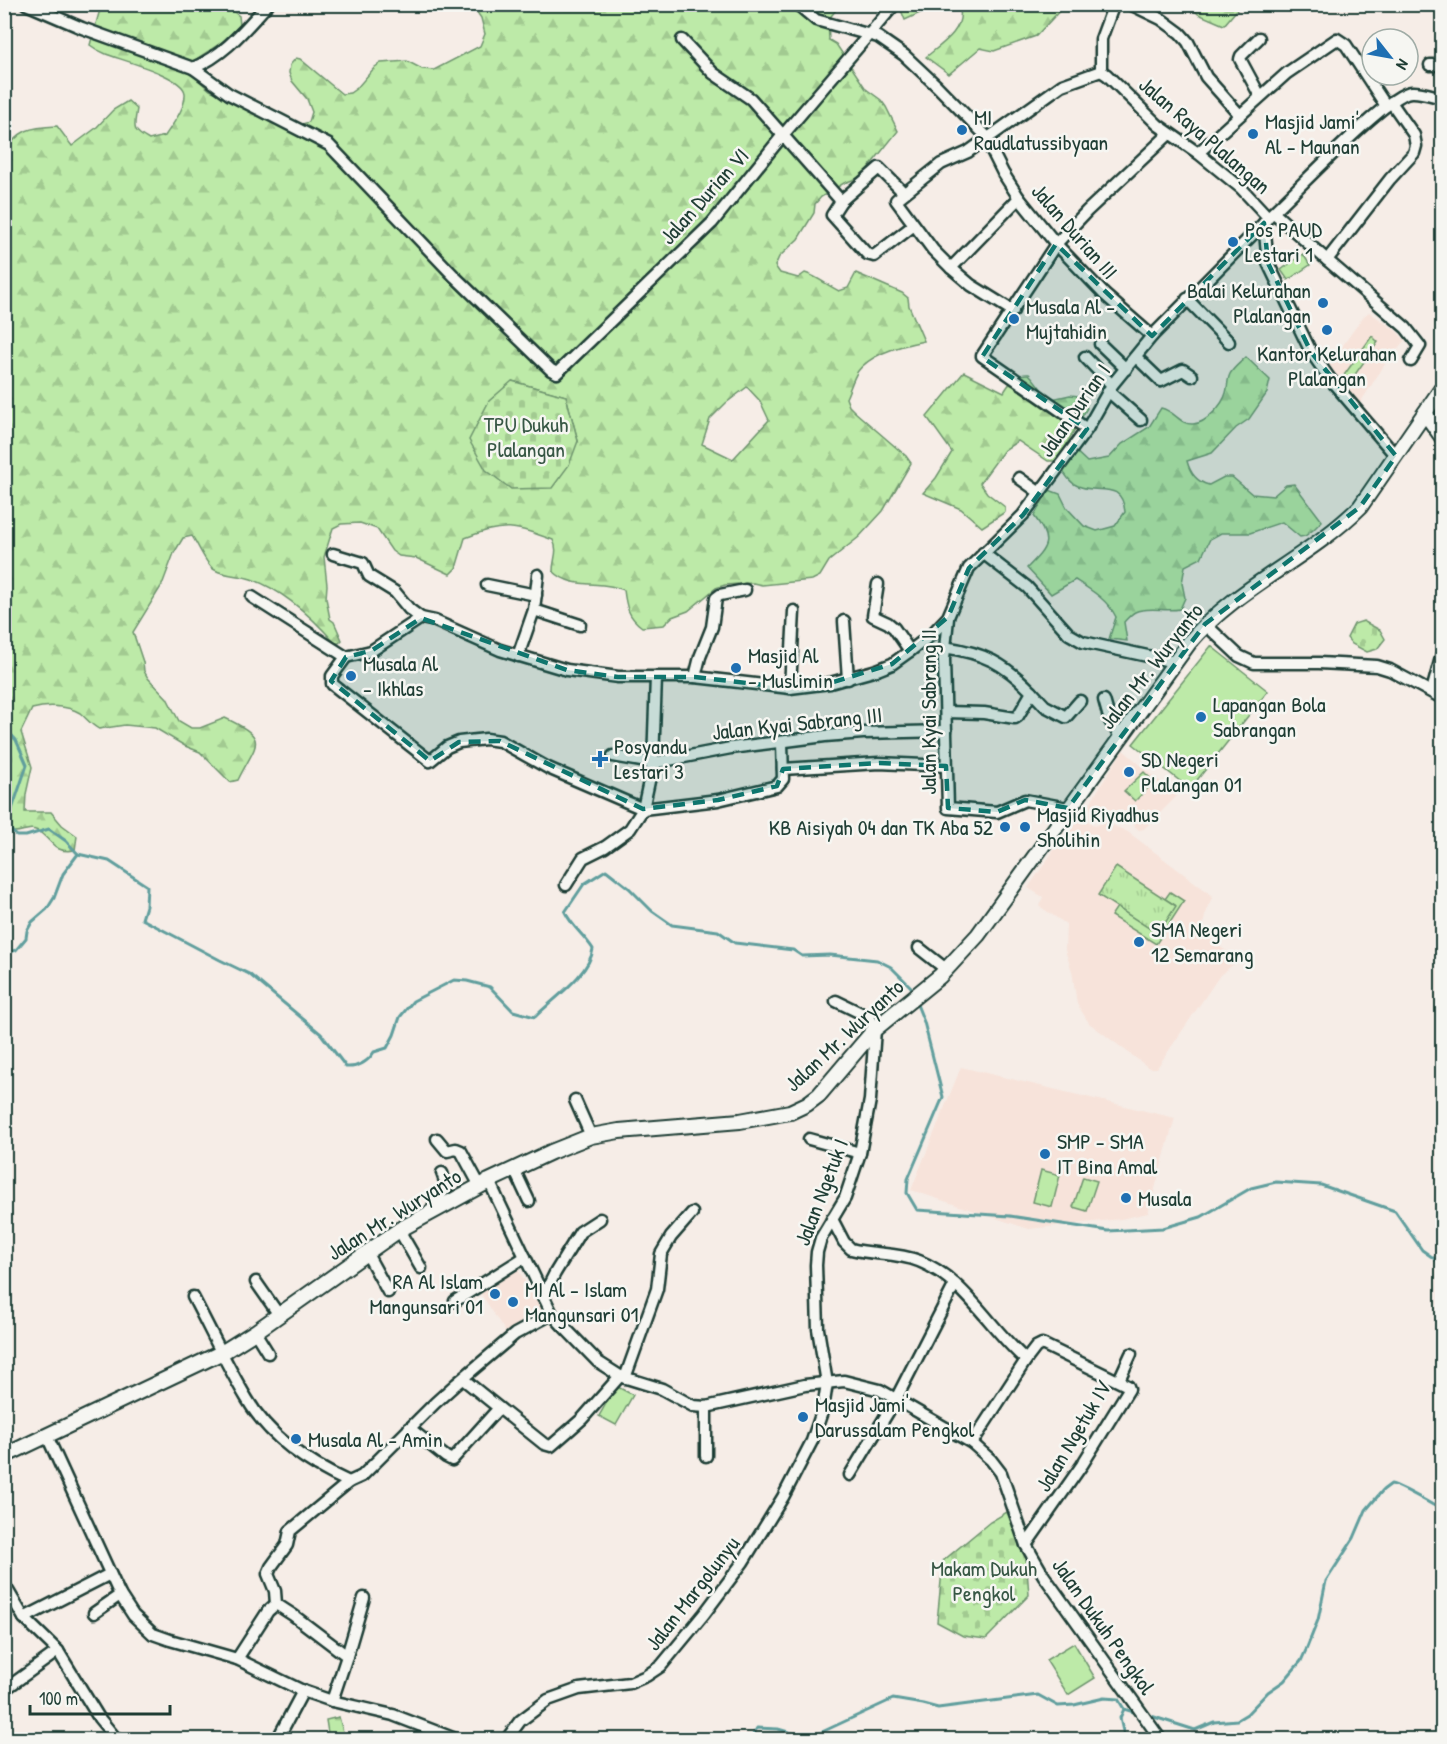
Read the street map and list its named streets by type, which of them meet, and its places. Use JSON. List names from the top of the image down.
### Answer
{
  "streets": {
    "main road": ["Jalan Mr. Wuryanto"],
    "street": [
      "Jalan Raya Plalangan",
      "Jalan Durian VI",
      "Jalan Durian III",
      "Jalan Durian I",
      "Jalan Kyai Sabrang II",
      "Jalan Kyai Sabrang III",
      "Jalan Ngetuk I",
      "Jalan Ngetuk IV",
      "Jalan Margolunyu",
      "Jalan Dukuh Pengkol"
    ]
  },
  "crossings": [
    ["Jalan Raya Plalangan", "Jalan Durian I"],
    ["Jalan Raya Plalangan", "Jalan Mr. Wuryanto"],
    ["Jalan Durian III", "Jalan Durian I"],
    ["Jalan Durian I", "Jalan Kyai Sabrang II"],
    ["Jalan Mr. Wuryanto", "Jalan Kyai Sabrang II"],
    ["Jalan Mr. Wuryanto", "Jalan Ngetuk I"],
    ["Jalan Kyai Sabrang II", "Jalan Kyai Sabrang III"],
    ["Jalan Ngetuk I", "Jalan Margolunyu"],
    ["Jalan Ngetuk I", "Jalan Dukuh Pengkol"],
    ["Jalan Ngetuk IV", "Jalan Dukuh Pengkol"],
    ["Jalan Margolunyu", "Jalan Dukuh Pengkol"]
  ],
  "parks": ["TPU Dukuh Plalangan", "Makam Dukuh Pengkol"],
  "places": {
    "other": [
      "MI Raudlatussibyaan",
      "Masjid Jami' Al - Maunan",
      "Pos PAUD Lestari 1",
      "Balai Kelurahan Plalangan",
      "Musala Al - Mujtahidin",
      "Kantor Kelurahan Plalangan",
      "Masjid Al - Muslimin",
      "Musala Al - Ikhlas",
      "Lapangan Bola Sabrangan",
      "SD Negeri Plalangan 01",
      "KB Aisiyah 04 dan TK Aba 52",
      "Masjid Riyadhus Sholihin",
      "SMA Negeri 12 Semarang",
      "SMP - SMA IT Bina Amal",
      "Musala",
      "RA Al Islam Mangunsari 01",
      "MI Al - Islam Mangunsari 01",
      "Masjid Jami' Darussalam Pengkol",
      "Musala Al - Amin"
    ],
    "health": ["Posyandu Lestari 3"]
  },
  "scale_bar": "100 m",
  "north": "bottom right"
}
